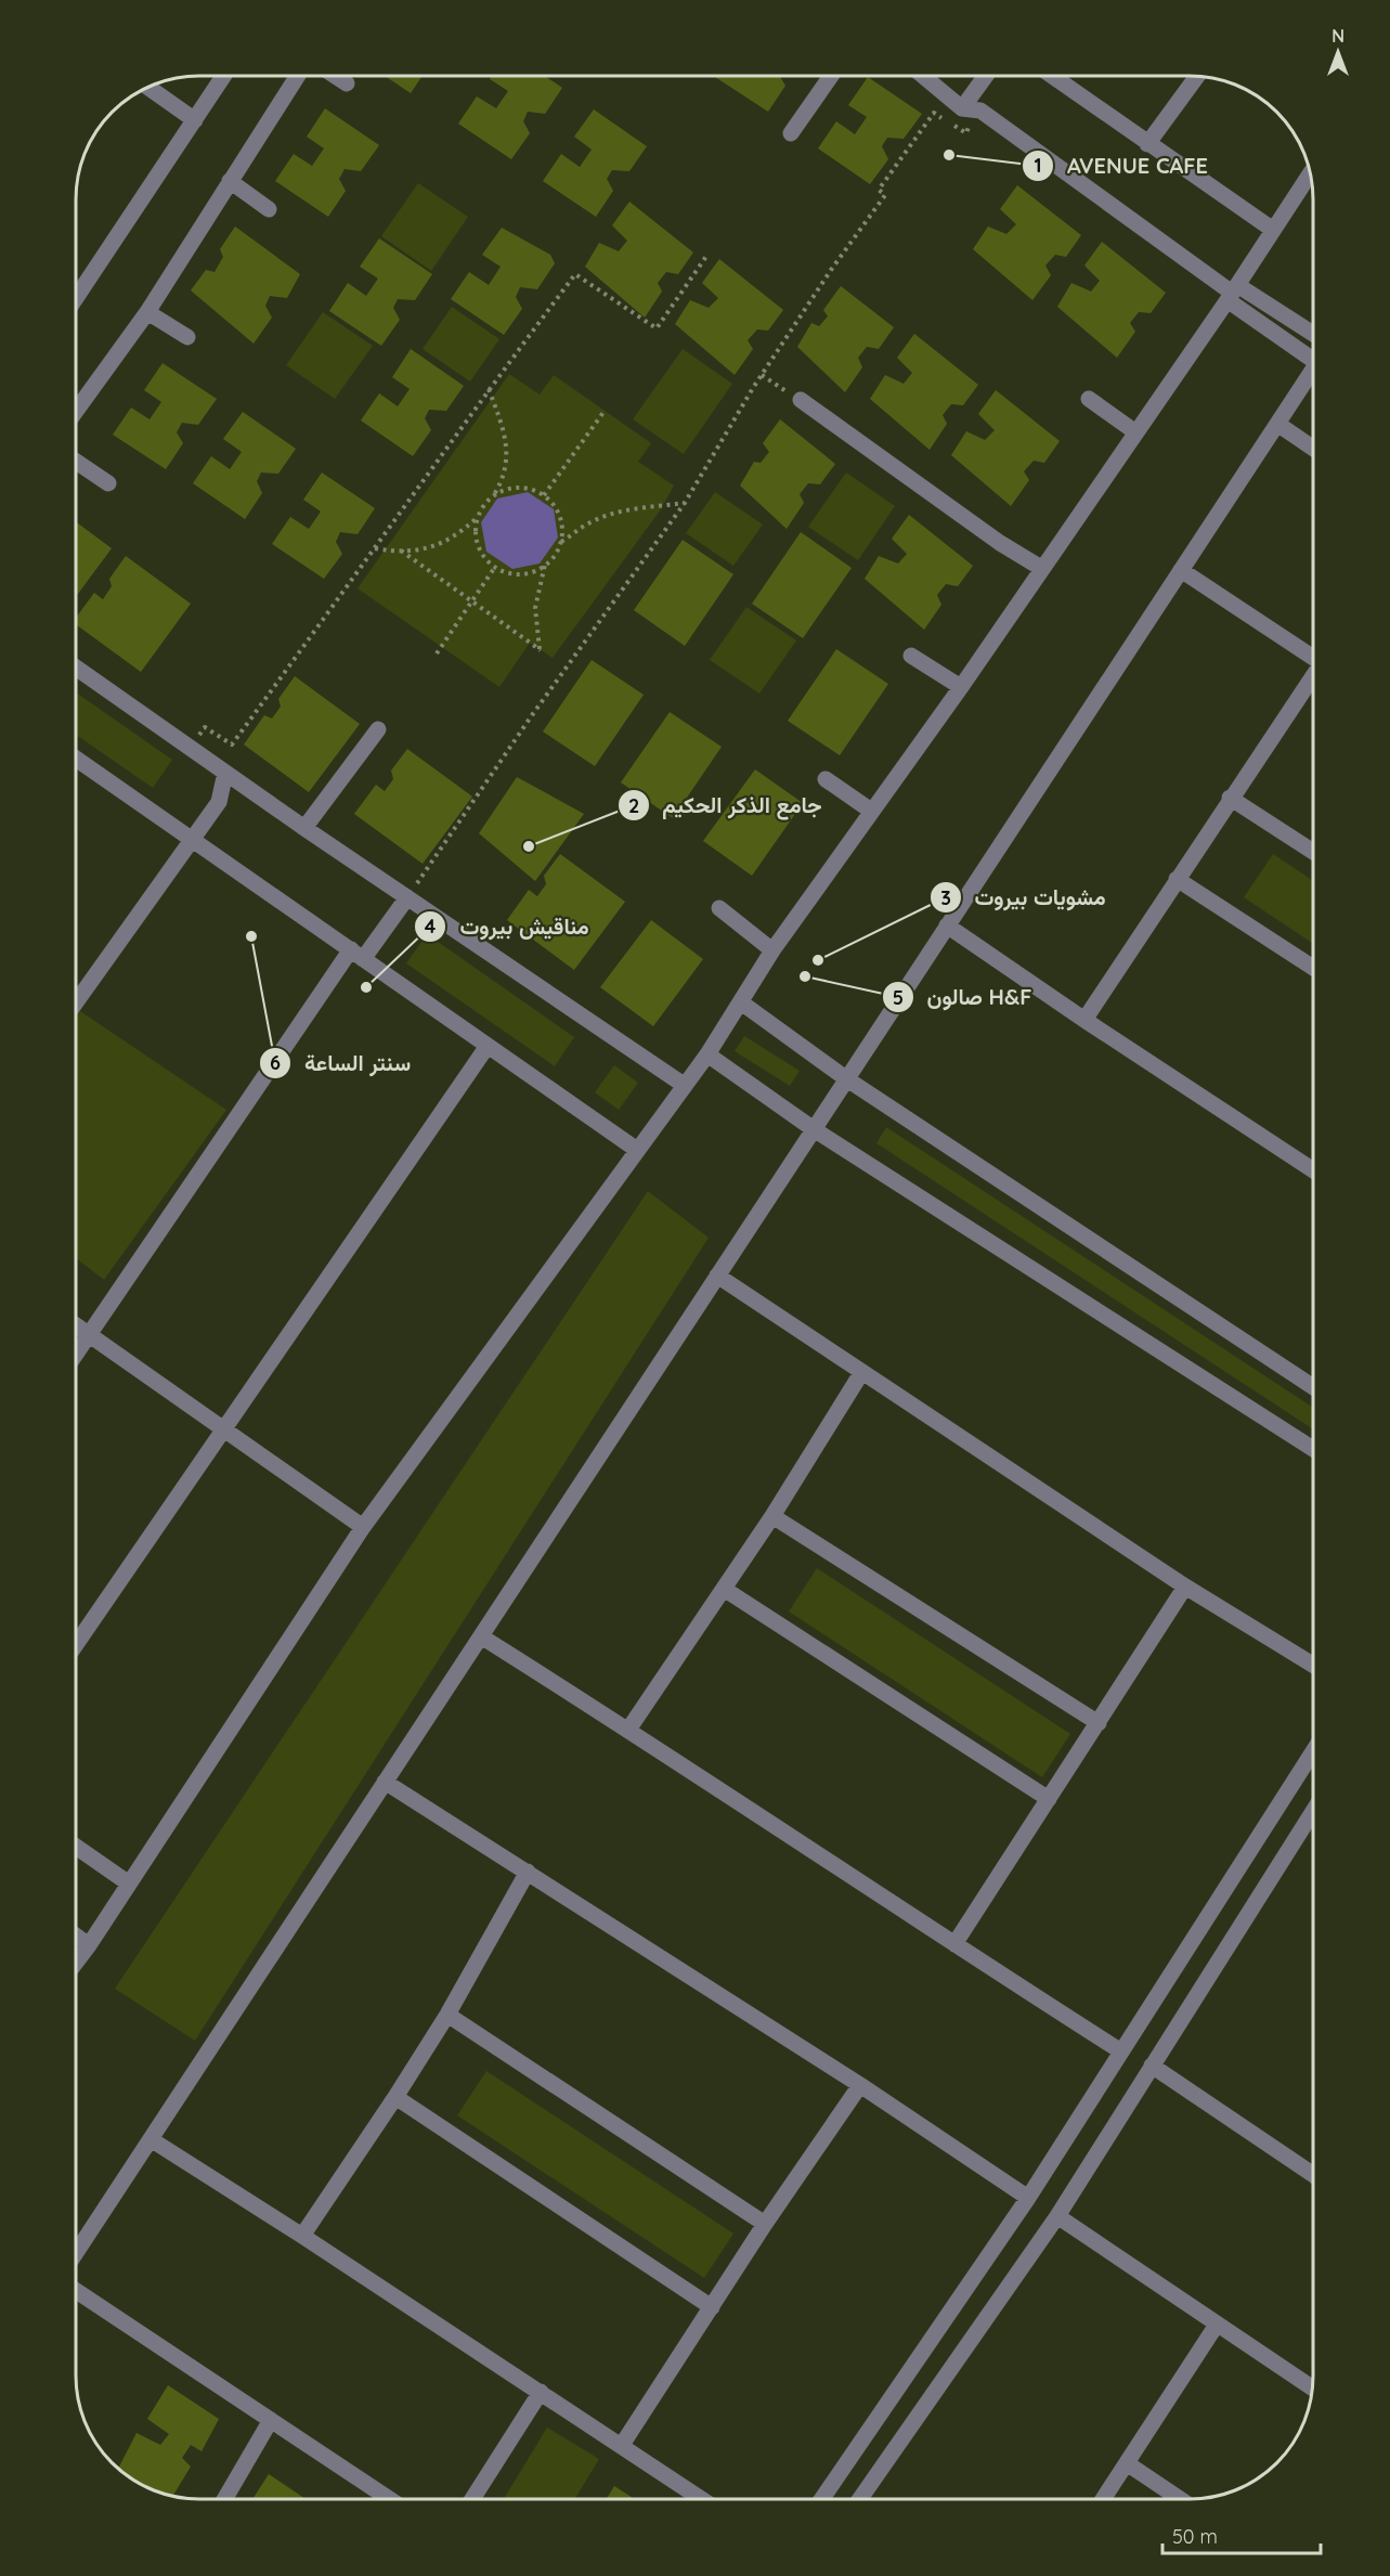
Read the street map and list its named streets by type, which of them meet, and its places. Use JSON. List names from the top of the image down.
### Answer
{
  "places": [
    "AVENUE CAFE",
    "جامع الذكر الحكيم",
    "سنتر الساعة",
    "مشويات بيروت",
    "صالون H&F",
    "مناقيش بيروت"
  ],
  "scale_bar": "50 m",
  "north": "top"
}
